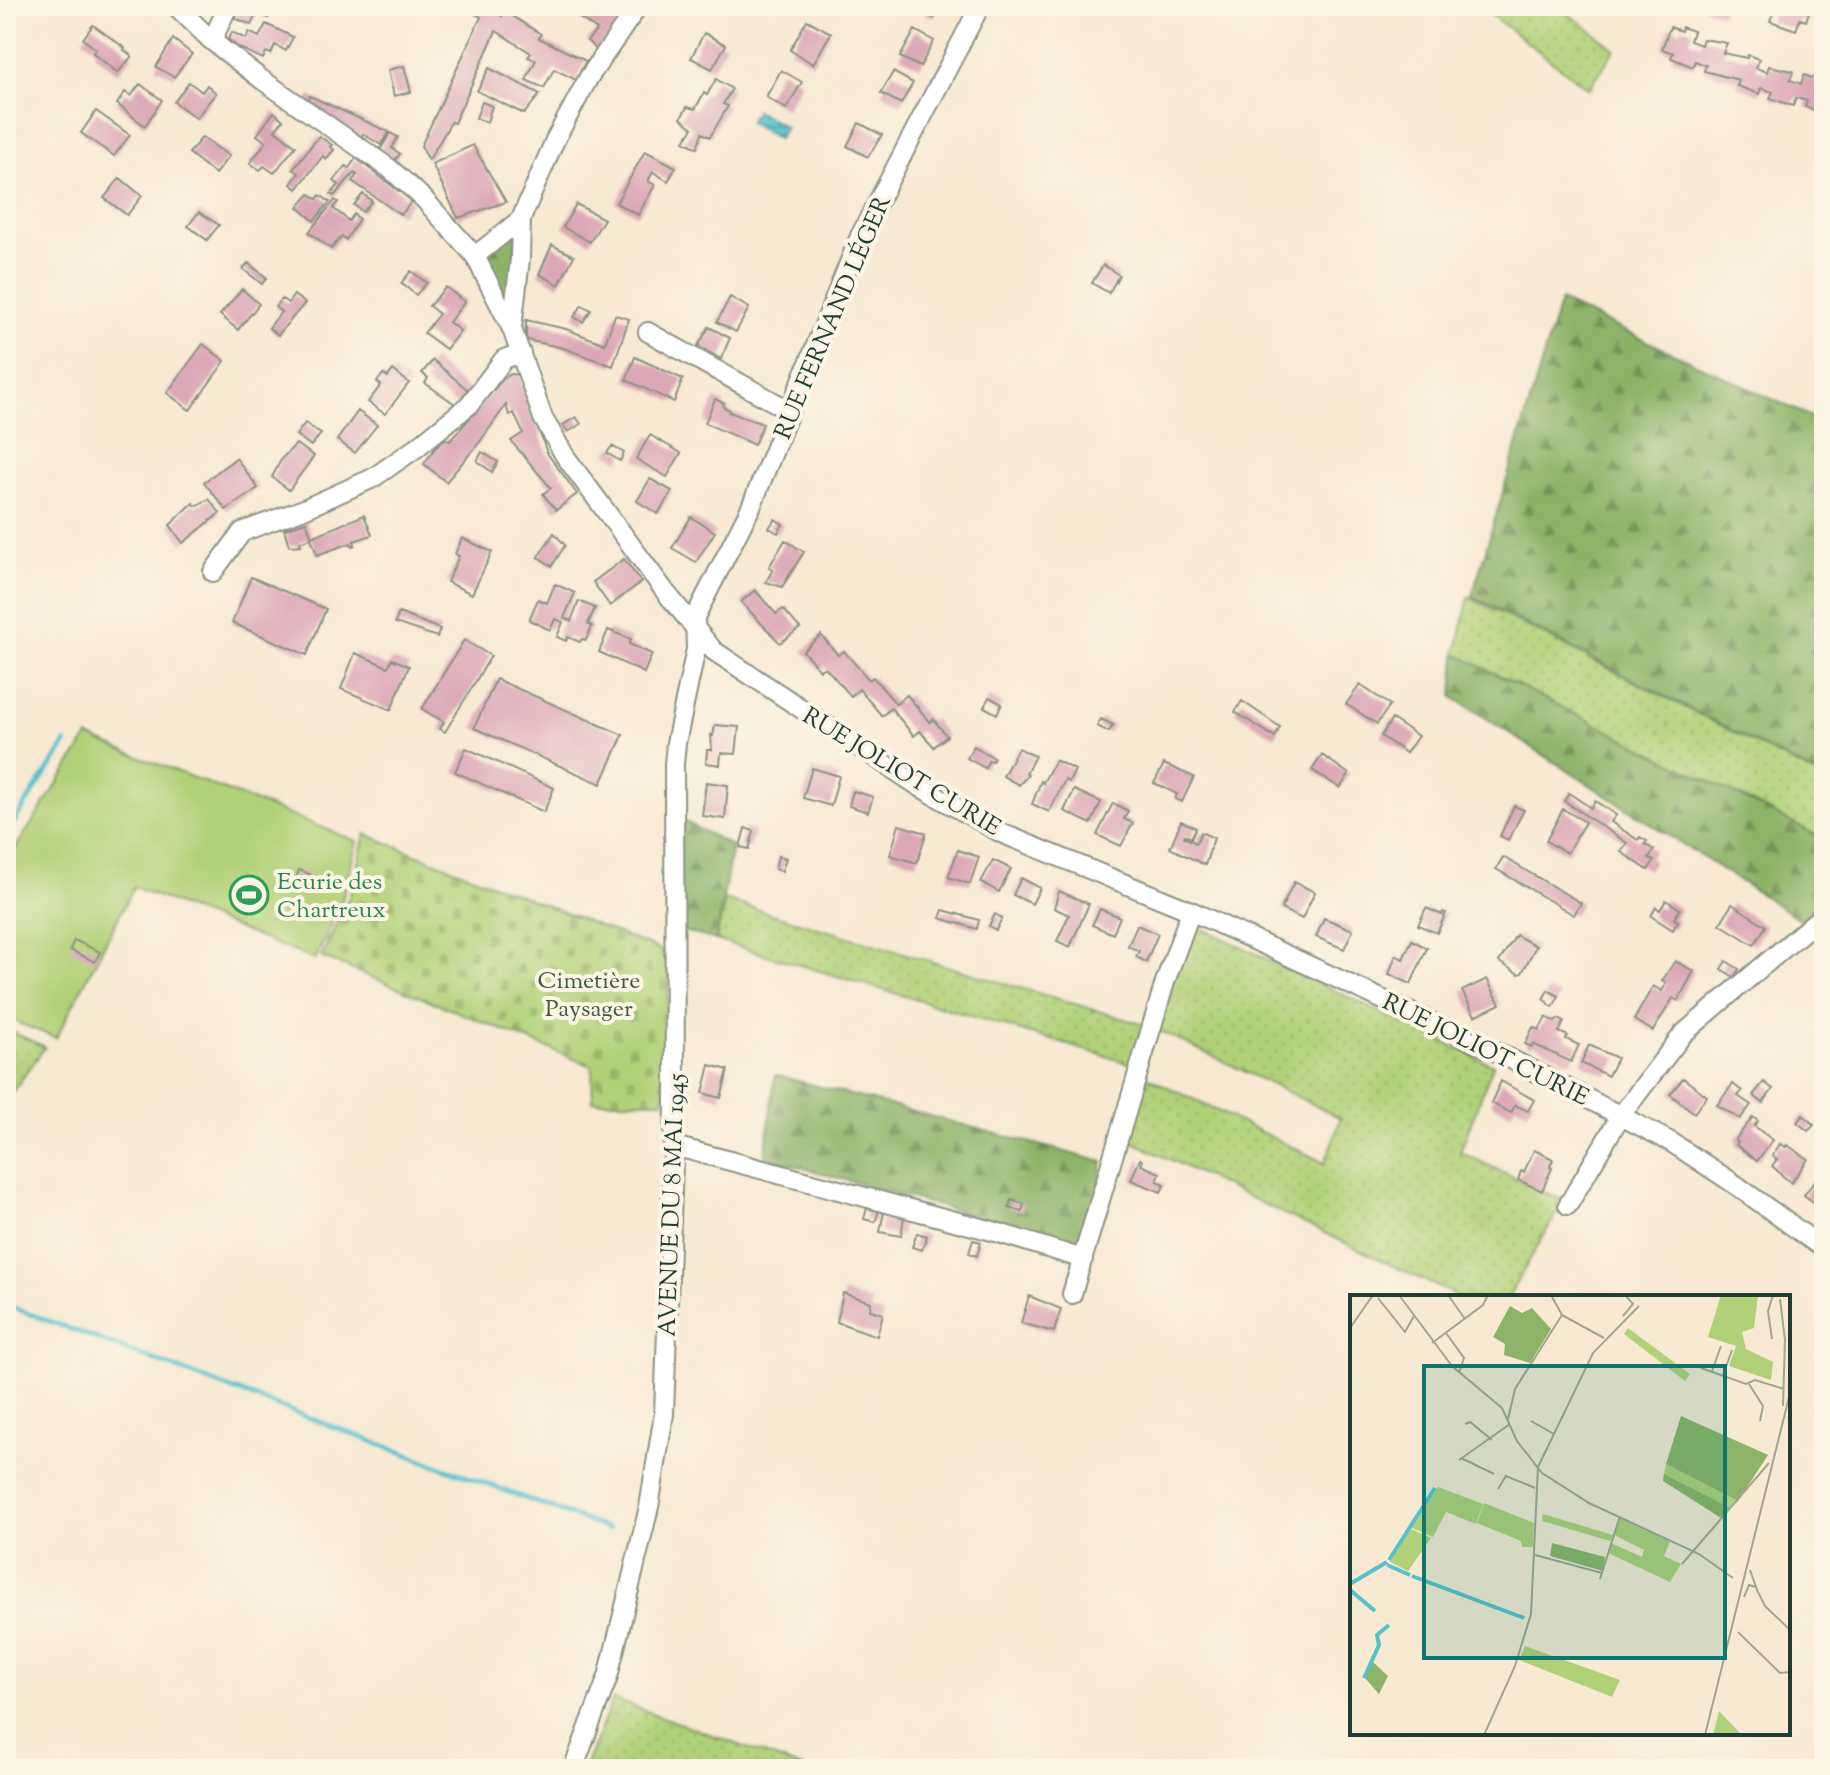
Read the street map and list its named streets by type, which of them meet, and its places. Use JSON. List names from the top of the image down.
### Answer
{
  "streets": {
    "street": ["RUE FERNAND LÉGER", "RUE JOLIOT CURIE", "AVENUE DU 8 MAI 1945"]
  },
  "crossings": [
    ["RUE FERNAND LÉGER", "RUE JOLIOT CURIE"],
    ["RUE FERNAND LÉGER", "AVENUE DU 8 MAI 1945"],
    ["RUE JOLIOT CURIE", "AVENUE DU 8 MAI 1945"]
  ],
  "parks": ["Cimetière Paysager"],
  "places": {
    "sports": ["Ecurie des Chartreux"]
  }
}
